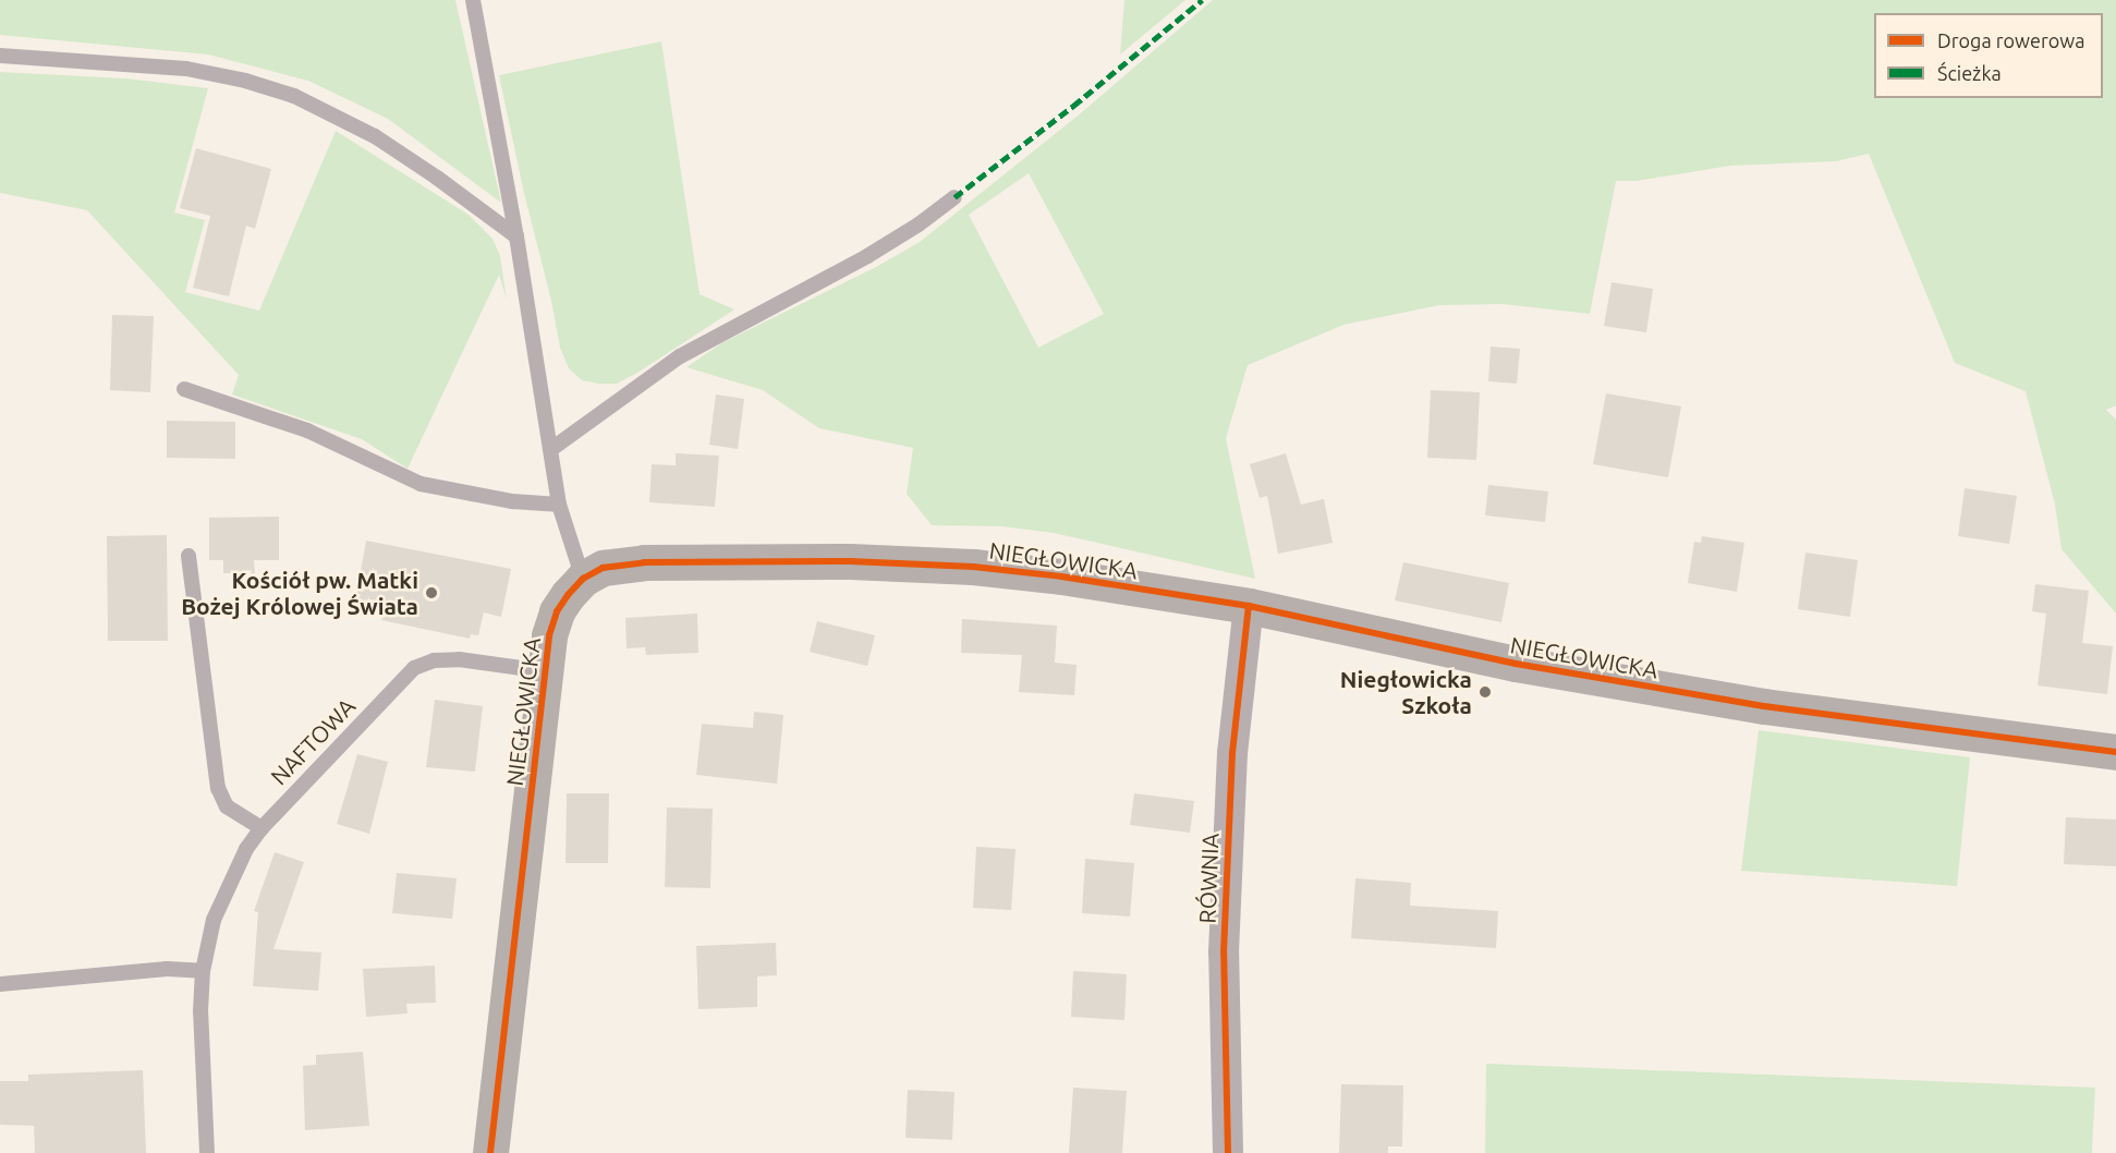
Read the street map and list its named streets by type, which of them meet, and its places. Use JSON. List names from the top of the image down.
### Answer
{
  "streets": {
    "street": ["NIEGŁOWICKA", "RÓWNIA"],
    "lane": ["NAFTOWA"]
  },
  "crossings": [
    ["NIEGŁOWICKA", "NAFTOWA"],
    ["NIEGŁOWICKA", "RÓWNIA"]
  ],
  "places": ["Kościół pw. Matki Bożej Królowej Świata", "Niegłowicka Szkoła"],
  "legend": ["Droga rowerowa", "Ścieżka"]
}
